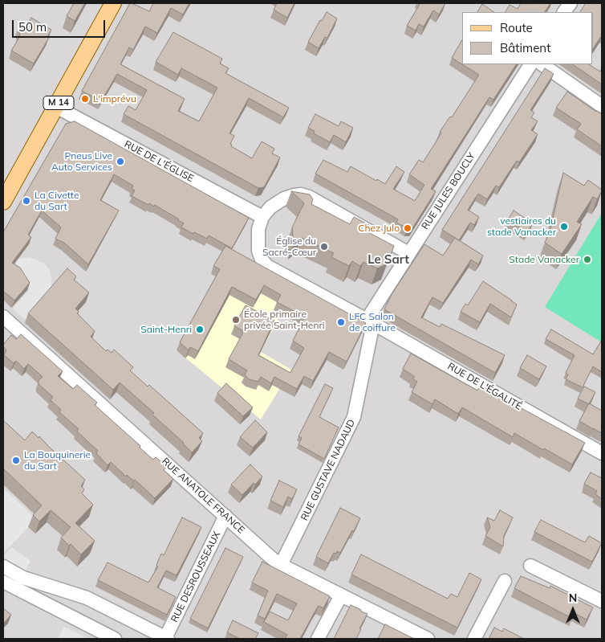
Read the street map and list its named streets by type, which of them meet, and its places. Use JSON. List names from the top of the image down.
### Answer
{
  "streets": {
    "main road": ["M 14"],
    "street": [
      "RUE DE L'ÉGLISE",
      "RUE JULES BOUCLY",
      "RUE DE L'ÉGALITÉ",
      "RUE GUSTAVE NADAUD",
      "RUE ANATOLE FRANCE",
      "RUE DESROUSSEAUX"
    ]
  },
  "crossings": [
    ["M 14", "RUE DE L'ÉGLISE"],
    ["RUE DE L'ÉGLISE", "RUE DE L'ÉGALITÉ"],
    ["RUE JULES BOUCLY", "RUE DE L'ÉGALITÉ"],
    ["RUE JULES BOUCLY", "RUE GUSTAVE NADAUD"],
    ["RUE DE L'ÉGALITÉ", "RUE GUSTAVE NADAUD"],
    ["RUE GUSTAVE NADAUD", "RUE ANATOLE FRANCE"],
    ["RUE ANATOLE FRANCE", "RUE DESROUSSEAUX"]
  ],
  "districts": ["Le Sart"],
  "places": [
    "L'imprévu",
    "Pneus Live Auto Services",
    "La Civette du Sart",
    "vestiaires du stade Vanacker",
    "Chez Julo",
    "Église du Sacré-Cœur",
    "Stade Vanacker",
    "École primaire privée Saint-Henri",
    "LFC Salon de coiffure",
    "Saint-Henri",
    "La Bouquinerie du Sart"
  ],
  "legend": ["Route", "Bâtiment"],
  "scale_bar": "50 m",
  "north": "top"
}
